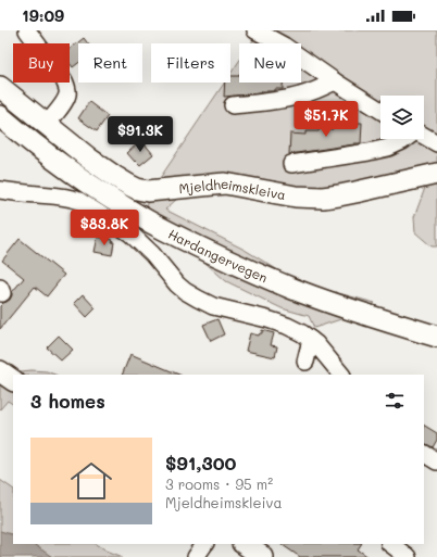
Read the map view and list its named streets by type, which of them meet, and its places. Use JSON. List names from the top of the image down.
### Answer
{
  "streets": {
    "main road": ["Mjeldheimskleiva", "Hardangervegen"]
  },
  "page": {
    "status": "19:09",
    "chip": [
      "Buy",
      "Rent",
      "Filters",
      "New"
    ],
    "price": ["$51.7K", "$91.3K", "$83.8K"],
    "heading": "3 homes",
    "list": [
      {
        "name": "$91,300",
        "note": "3 rooms · 95 m² · Mjeldheimskleiva"
      }
    ]
  }
}
